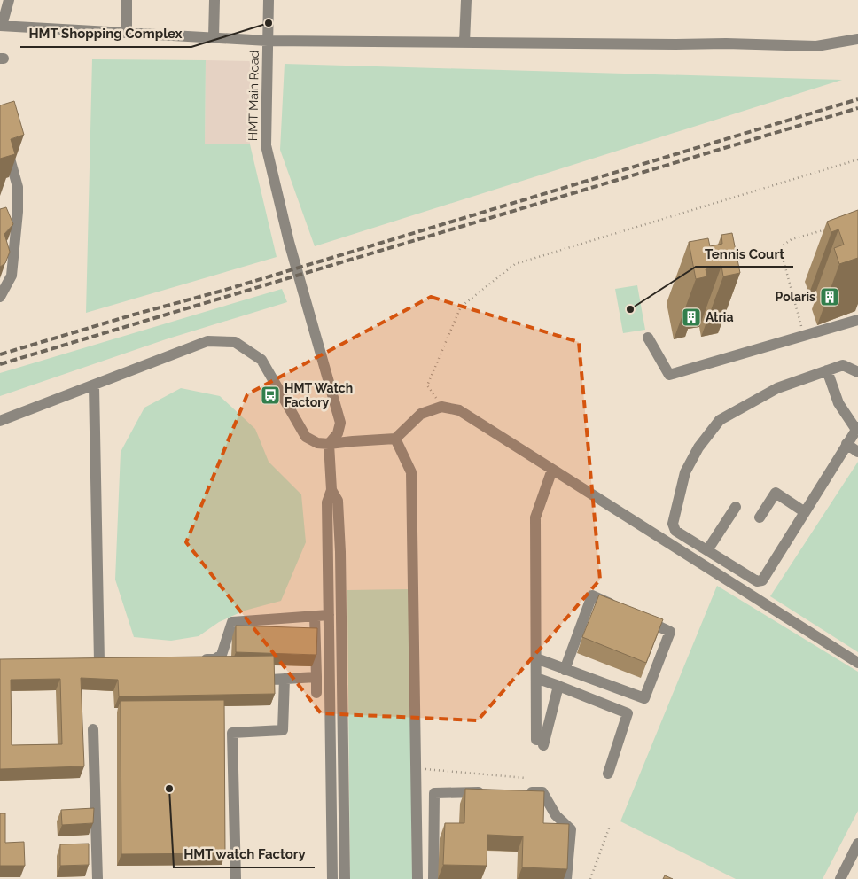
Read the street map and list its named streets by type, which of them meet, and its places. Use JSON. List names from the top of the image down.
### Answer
{
  "streets": {
    "street": ["HMT Main Road"]
  },
  "places": {
    "other": ["HMT Shopping Complex", "Tennis Court", "HMT watch Factory"],
    "building": ["Polaris", "Atria"],
    "bus stop": ["HMT Watch Factory"]
  }
}
